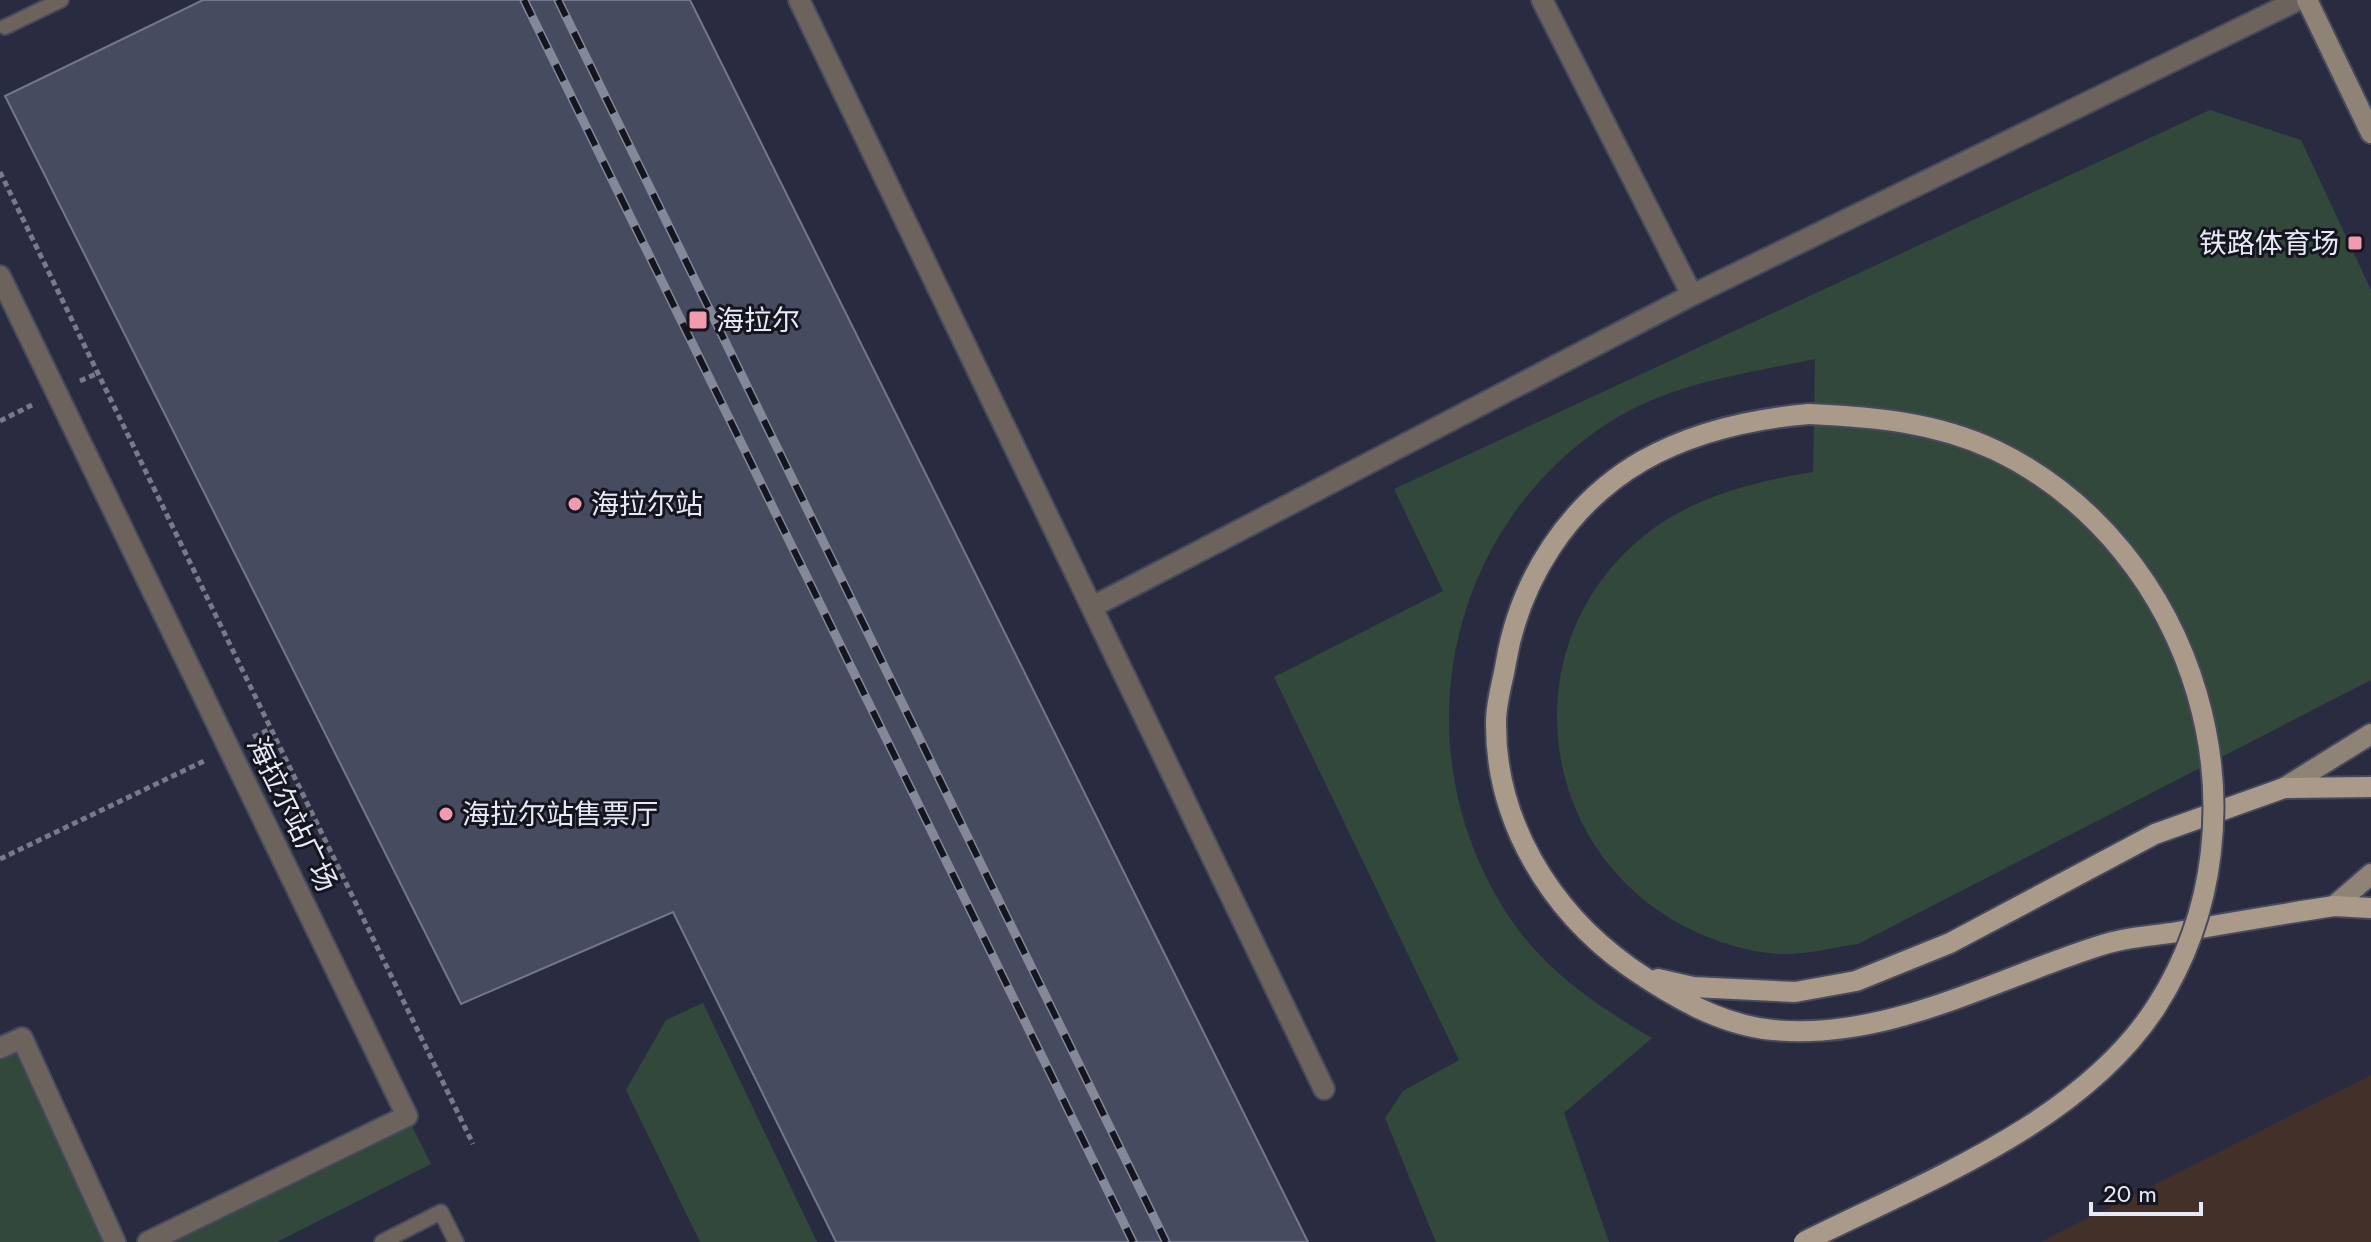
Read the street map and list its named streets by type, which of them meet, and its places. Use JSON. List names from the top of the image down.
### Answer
{
  "streets": {
    "street": ["海拉尔站广场"]
  },
  "places": {
    "transit": ["铁路体育场", "海拉尔"],
    "other": ["海拉尔站", "海拉尔站售票厅"]
  },
  "scale_bar": "20 m"
}
